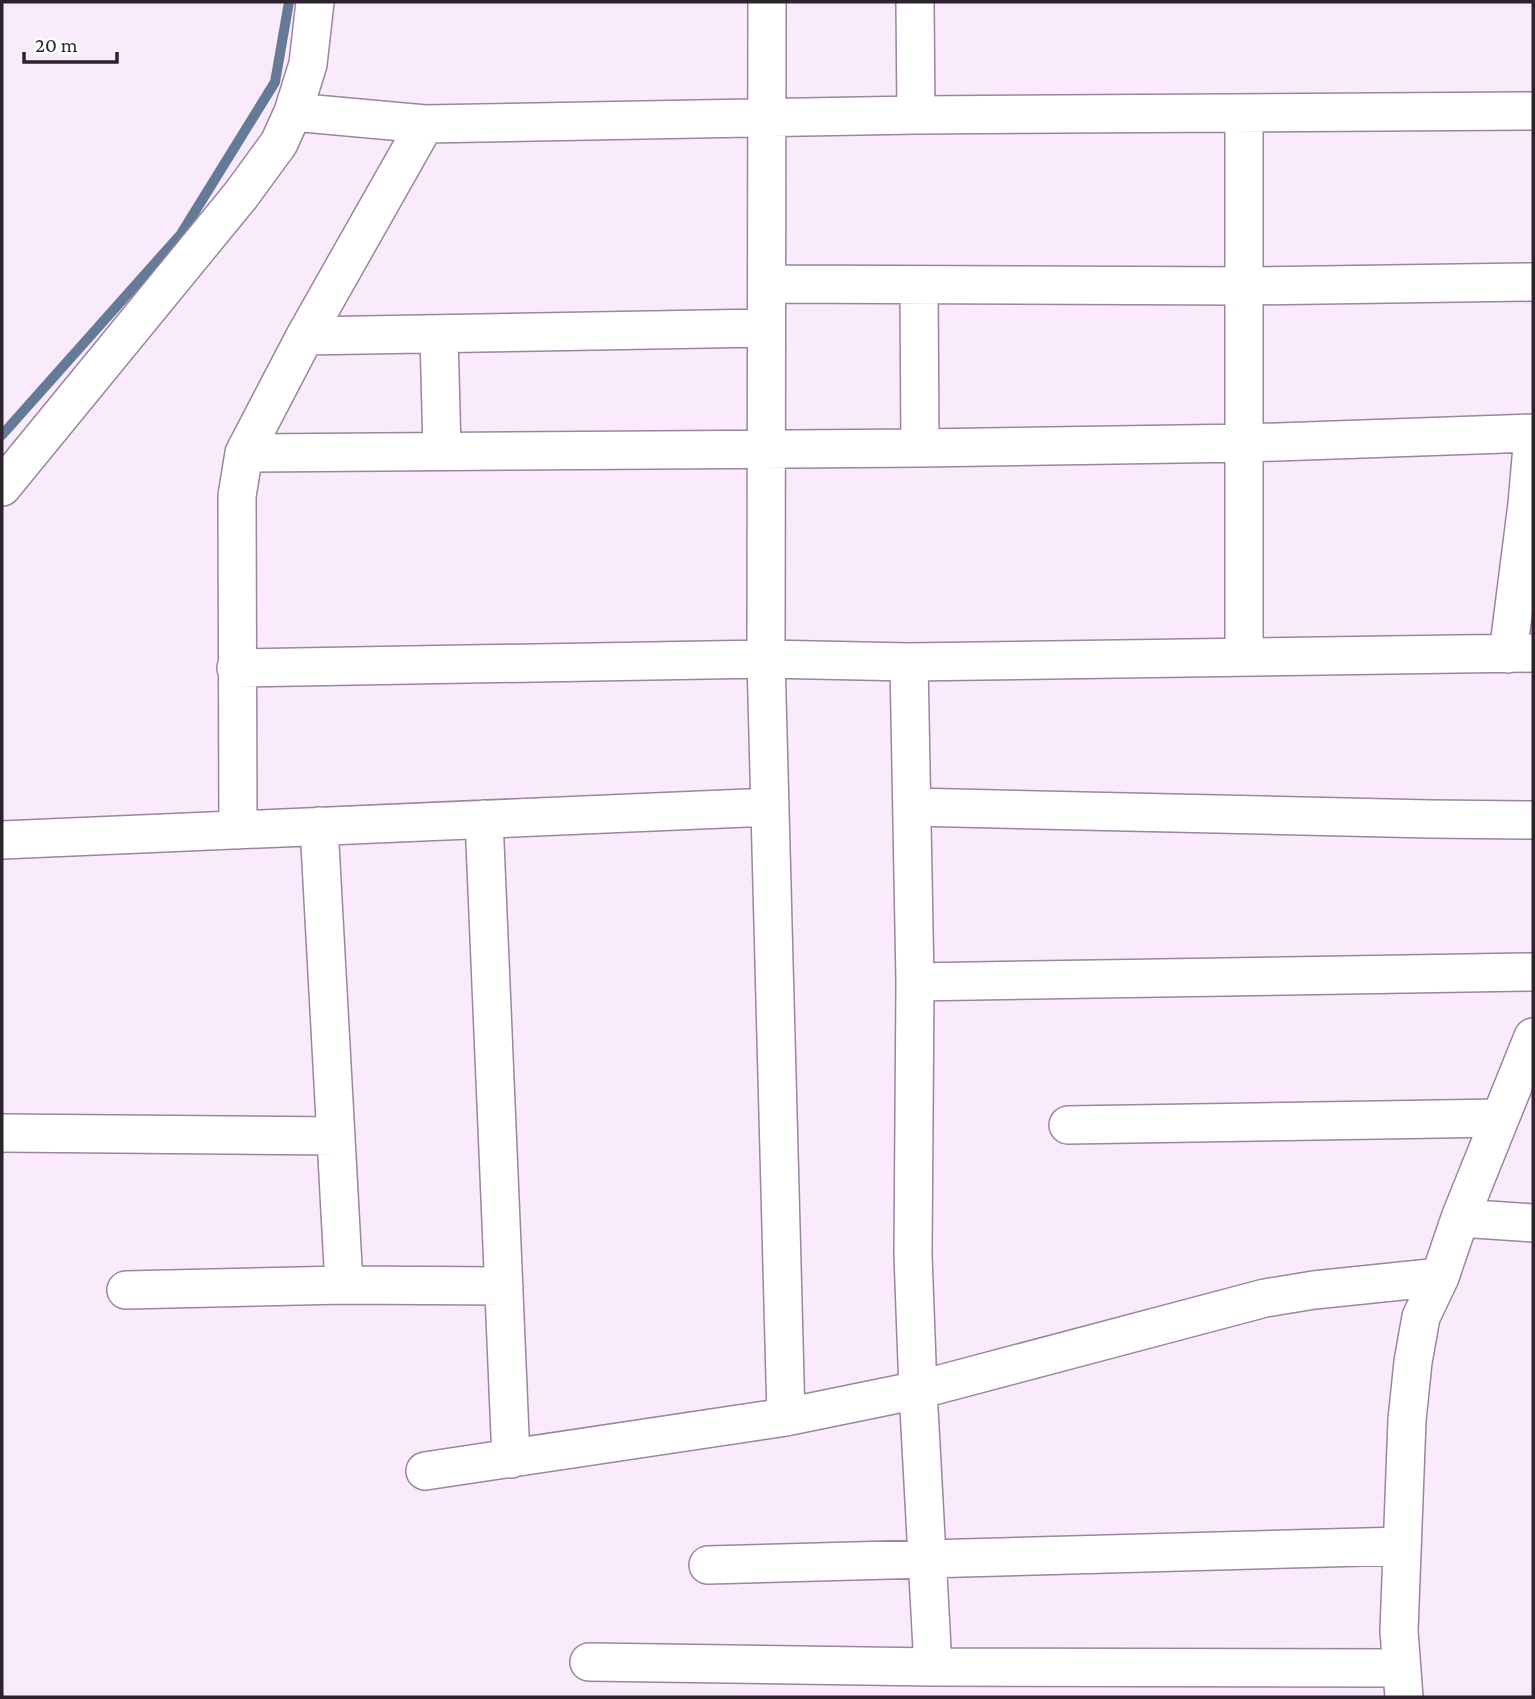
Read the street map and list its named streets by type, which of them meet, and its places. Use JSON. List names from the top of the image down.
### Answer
{
  "scale_bar": "20 m"
}
